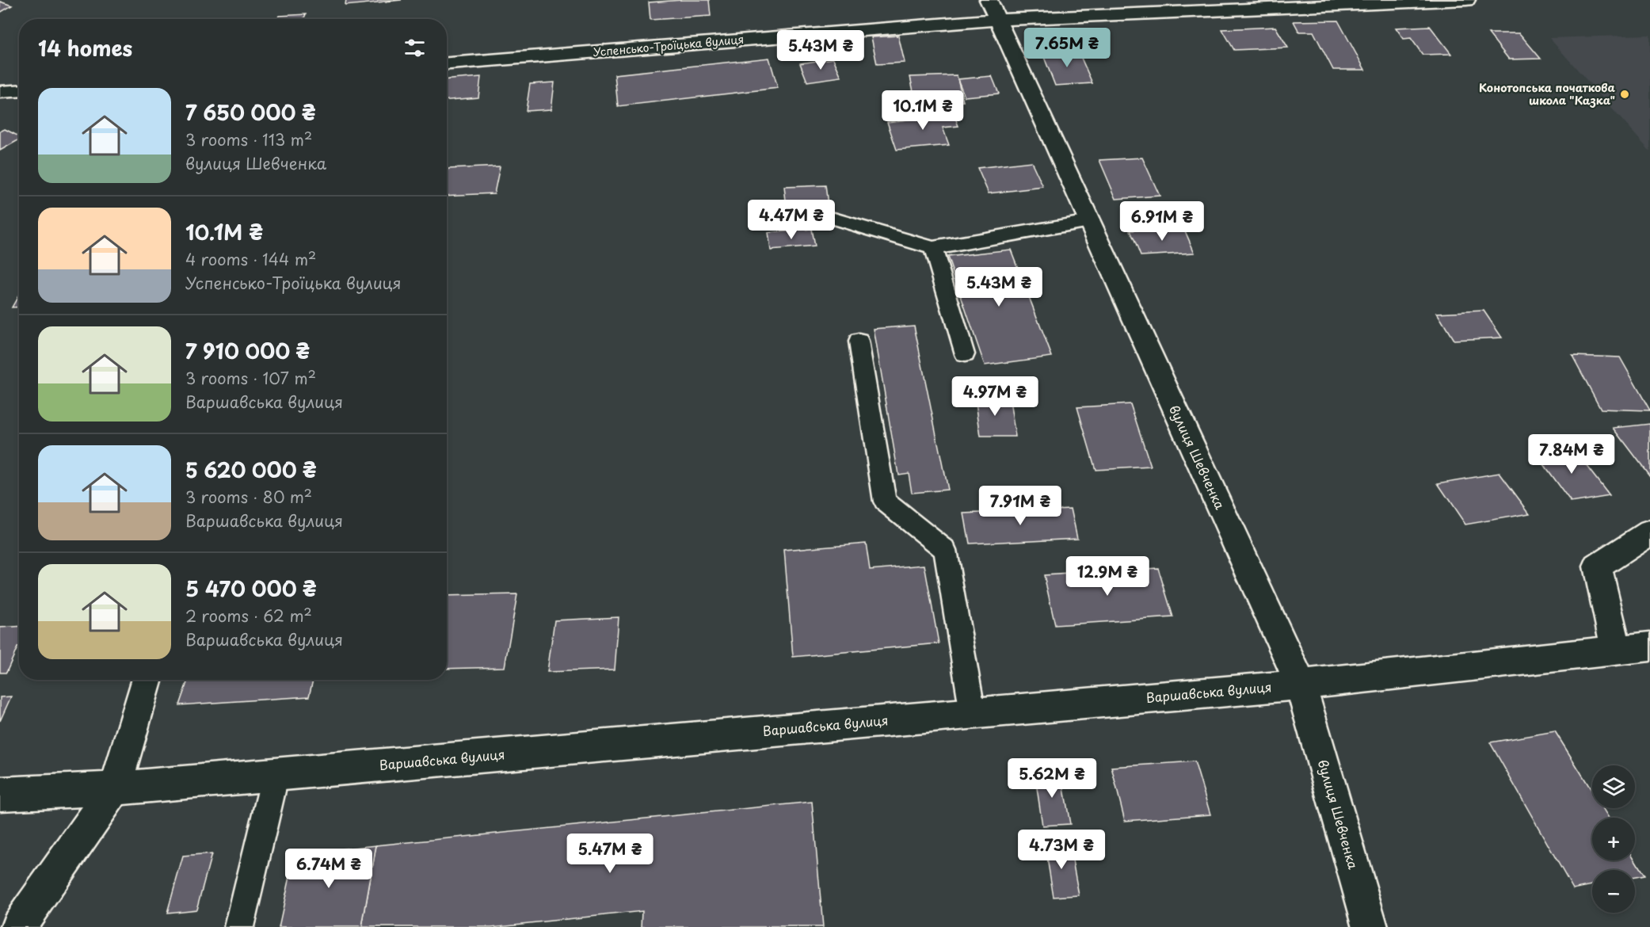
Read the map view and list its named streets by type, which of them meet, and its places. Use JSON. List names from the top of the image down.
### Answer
{
  "streets": {
    "street": ["Успенсько-Троїцька вулиця", "вулиця Шевченка", "Варшавська вулиця"]
  },
  "crossings": [
    ["Успенсько-Троїцька вулиця", "вулиця Шевченка"],
    ["вулиця Шевченка", "Варшавська вулиця"]
  ],
  "places": ["Конотопська початкова школа \"Казка\""],
  "page": {
    "heading": "14 homes",
    "price": [
      "7.65M ₴",
      "5.43M ₴",
      "10.1M ₴",
      "4.47M ₴",
      "6.91M ₴",
      "5.43M ₴",
      "4.97M ₴",
      "7.84M ₴",
      "7.91M ₴",
      "12.9M ₴",
      "5.62M ₴",
      "4.73M ₴",
      "5.47M ₴",
      "6.74M ₴"
    ],
    "list": [
      {
        "name": "7 650 000 ₴",
        "note": "3 rooms · 113 m² · вулиця Шевченка"
      },
      {
        "name": "10.1M ₴",
        "note": "4 rooms · 144 m² · Успенсько-Троїцька вулиця"
      },
      {
        "name": "7 910 000 ₴",
        "note": "3 rooms · 107 m² · Варшавська вулиця"
      },
      {
        "name": "5 620 000 ₴",
        "note": "3 rooms · 80 m² · Варшавська вулиця"
      },
      {
        "name": "5 470 000 ₴",
        "note": "2 rooms · 62 m² · Варшавська вулиця"
      }
    ],
    "map_buttons": ["+", "−"]
  }
}
